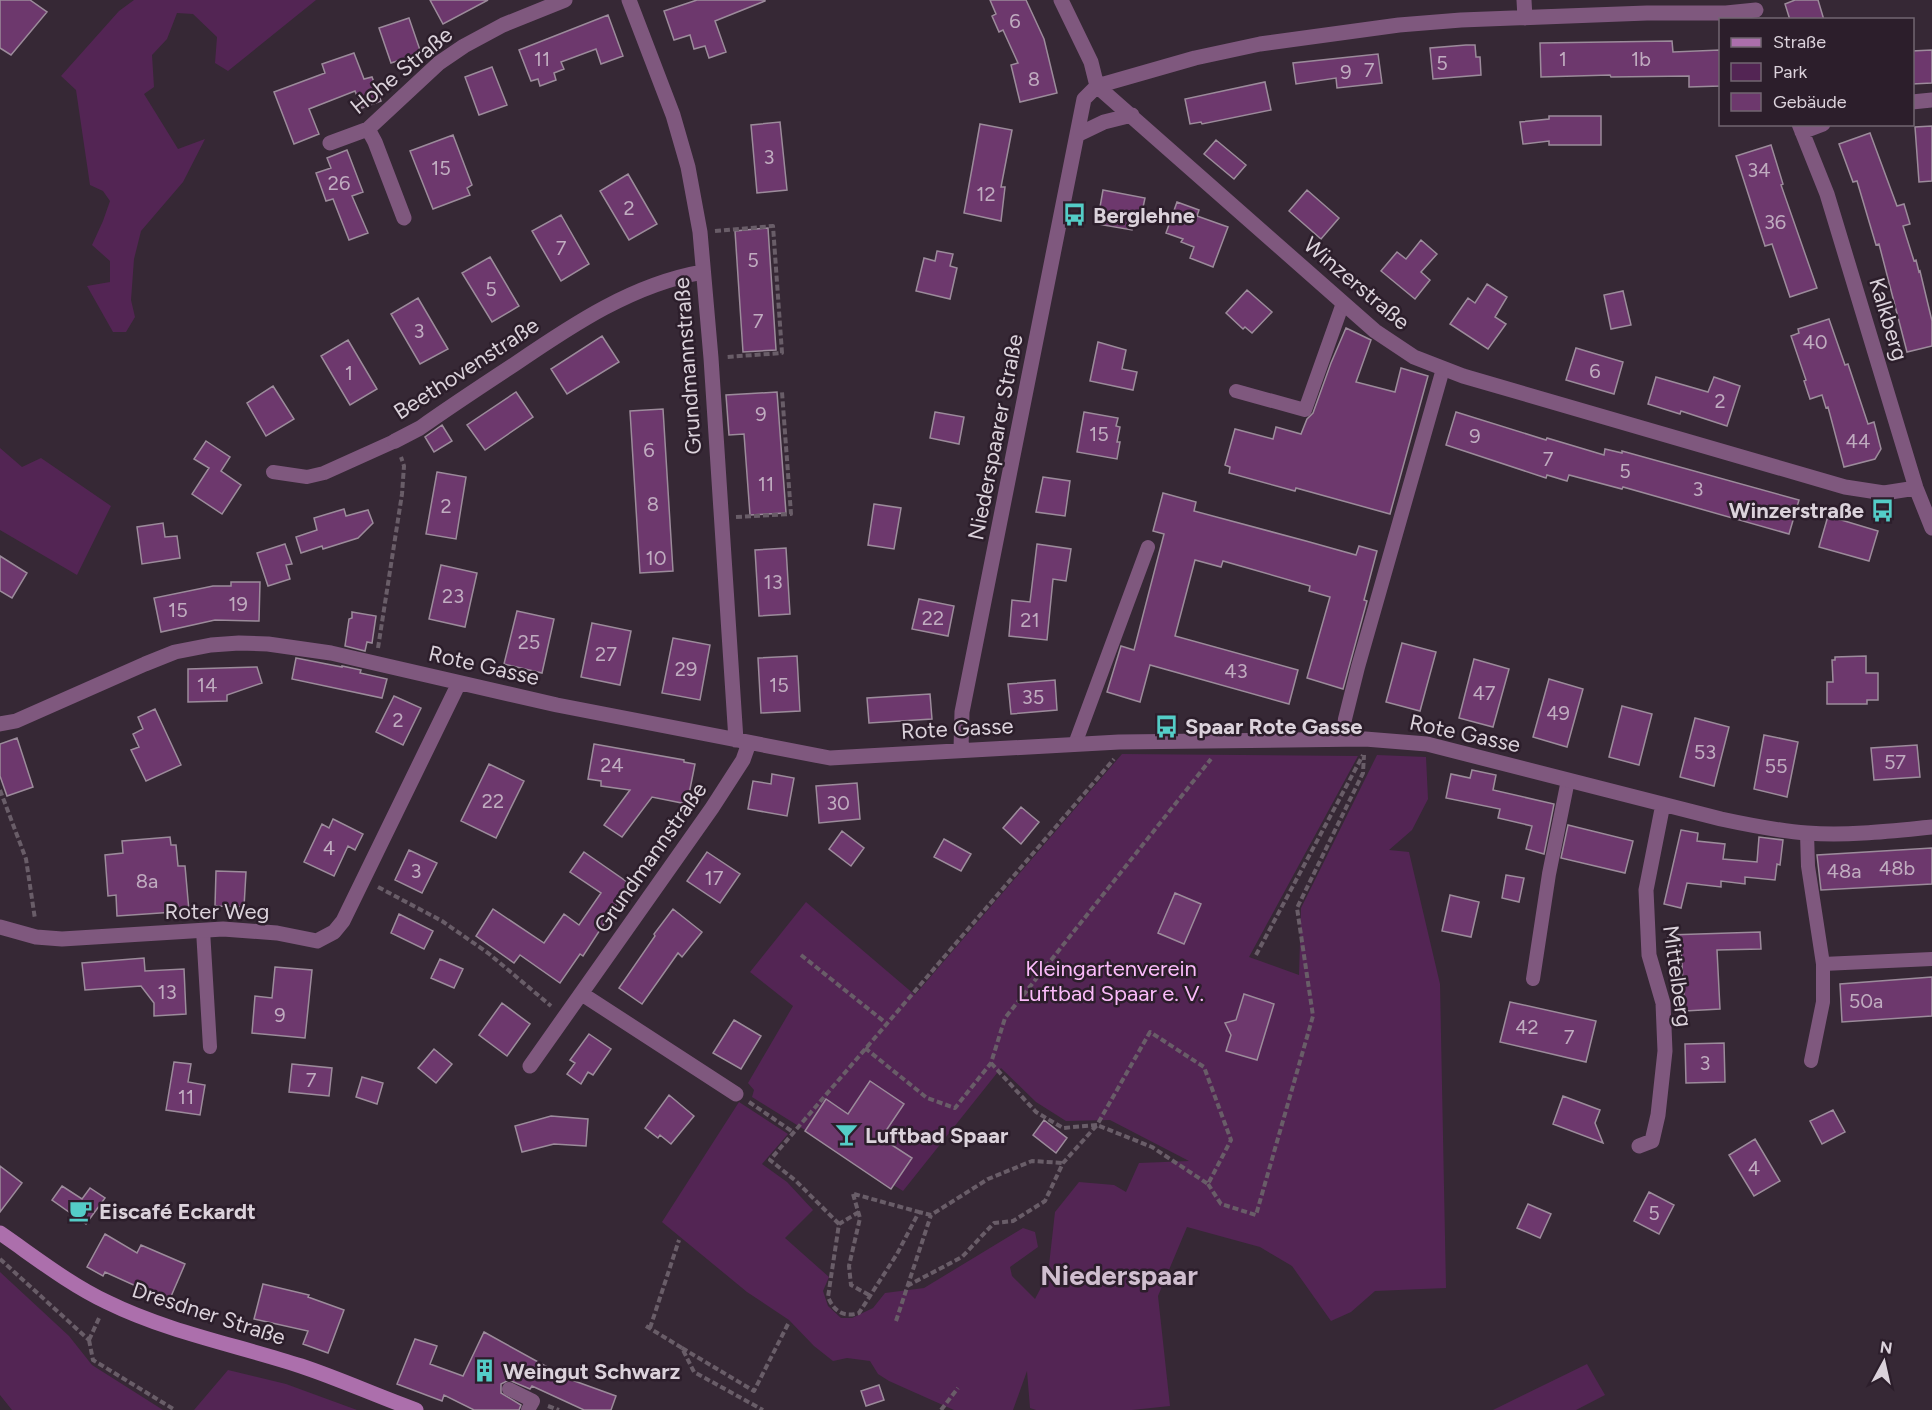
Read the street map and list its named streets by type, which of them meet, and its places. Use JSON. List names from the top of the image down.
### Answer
{
  "streets": {
    "main road": ["Dresdner Straße"],
    "street": [
      "Hohe Straße",
      "Winzerstraße",
      "Kalkberg",
      "Grundmannstraße",
      "Beethovenstraße",
      "Niederspaarer Straße",
      "Rote Gasse",
      "Roter Weg",
      "Mittelberg"
    ]
  },
  "crossings": [
    ["Winzerstraße", "Kalkberg"],
    ["Winzerstraße", "Niederspaarer Straße"],
    ["Grundmannstraße", "Beethovenstraße"],
    ["Grundmannstraße", "Rote Gasse"],
    ["Beethovenstraße", "Rote Gasse"],
    ["Niederspaarer Straße", "Rote Gasse"],
    ["Rote Gasse", "Roter Weg"],
    ["Rote Gasse", "Mittelberg"]
  ],
  "districts": ["Niederspaar"],
  "parks": ["Kleingartenverein Luftbad Spaar e. V."],
  "places": {
    "bus stop": ["Berglehne", "Winzerstraße", "Spaar Rote Gasse"],
    "bar": ["Luftbad Spaar"],
    "cafe": ["Eiscafé Eckardt"],
    "building": ["Weingut Schwarz"]
  },
  "house_numbers": [
    "6",
    "11",
    "1",
    "1b",
    "5",
    "7",
    "9",
    "8",
    "3",
    "15",
    "34",
    "26",
    "12",
    "2",
    "36",
    "7",
    "5",
    "5",
    "7",
    "3",
    "40",
    "6",
    "1",
    "2",
    "9",
    "15",
    "9",
    "44",
    "6",
    "7",
    "5",
    "11",
    "3",
    "8",
    "2",
    "10",
    "13",
    "23",
    "19",
    "15",
    "22",
    "21",
    "25",
    "27",
    "29",
    "43",
    "14",
    "15",
    "47",
    "35",
    "49",
    "2",
    "53",
    "57",
    "24",
    "55",
    "22",
    "30",
    "4",
    "48b",
    "3",
    "48a",
    "17",
    "8a",
    "13",
    "50a",
    "9",
    "42",
    "7",
    "3",
    "7",
    "11",
    "4",
    "5"
  ],
  "legend": ["Straße", "Park", "Gebäude"],
  "north": "top"
}
